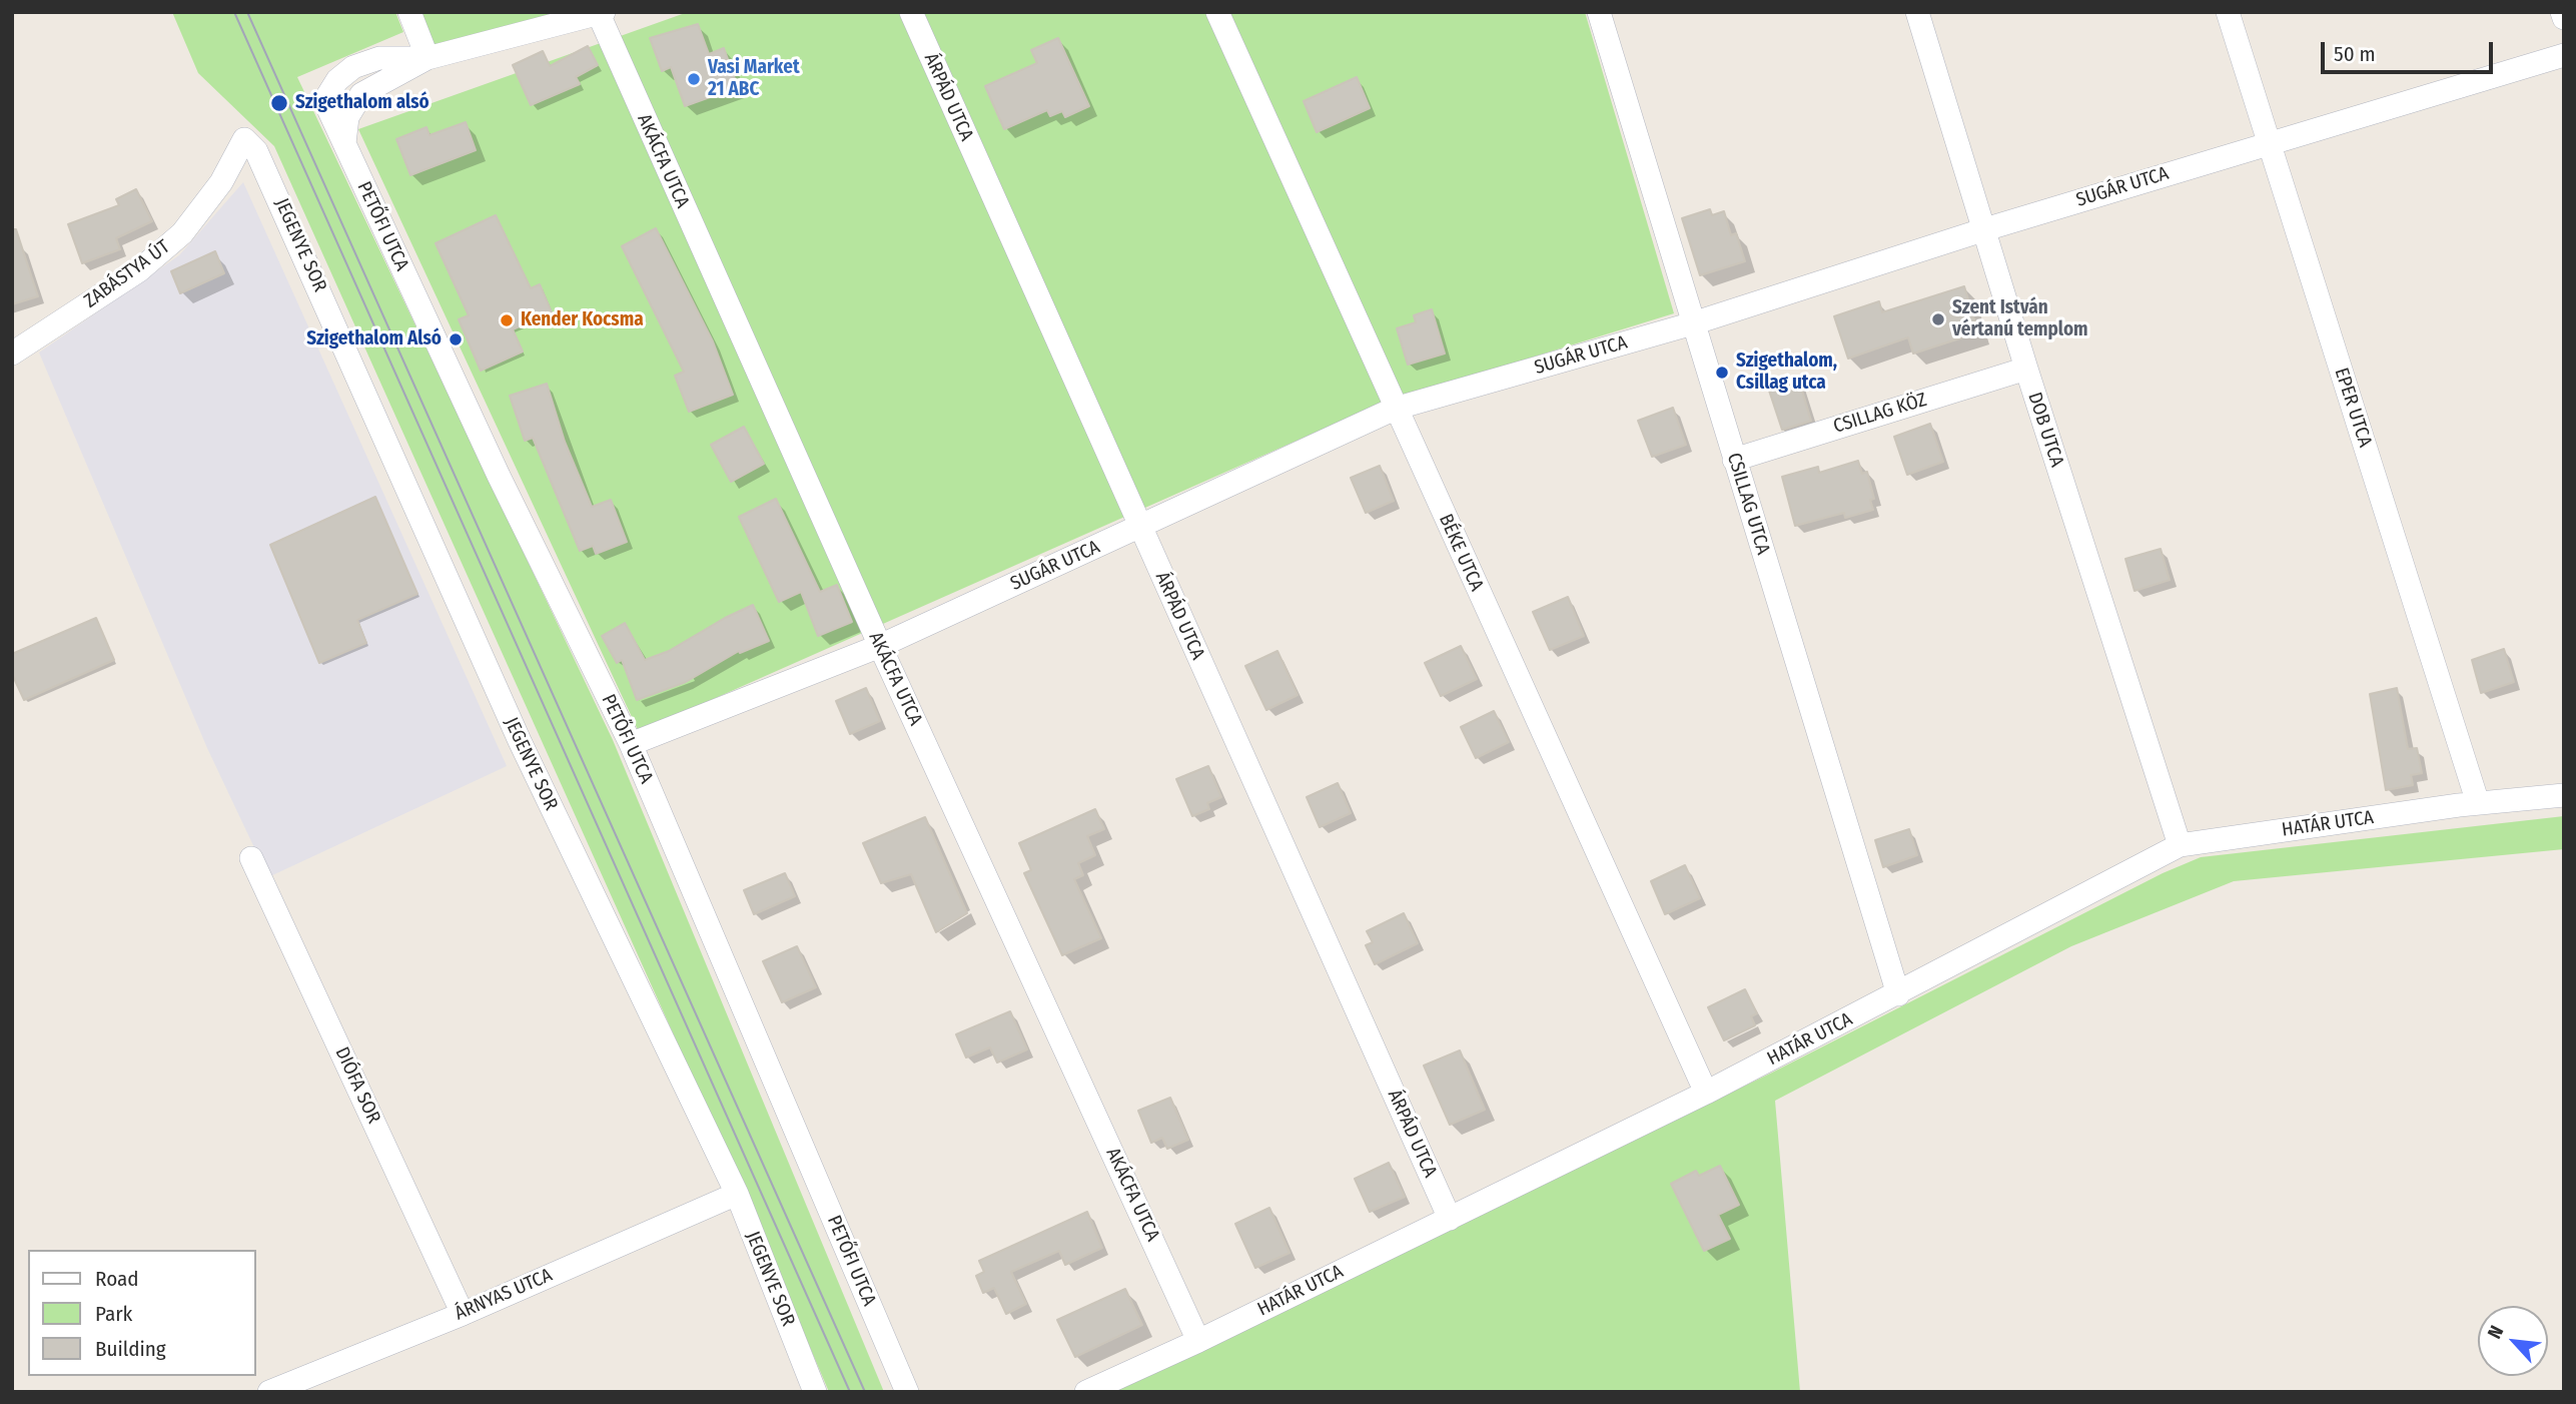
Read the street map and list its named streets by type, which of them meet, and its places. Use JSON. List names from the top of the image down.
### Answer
{
  "streets": {
    "street": [
      "ÁRPÁD UTCA",
      "AKÁCFA UTCA",
      "SUGÁR UTCA",
      "PETŐFI UTCA",
      "JEGENYE SOR",
      "ZABÁSTYA ÚT",
      "EPER UTCA",
      "CSILLAG KÖZ",
      "DOB UTCA",
      "CSILLAG UTCA",
      "BÉKE UTCA",
      "HATÁR UTCA",
      "DIÓFA SOR",
      "ÁRNYAS UTCA"
    ]
  },
  "crossings": [
    ["ÁRPÁD UTCA", "SUGÁR UTCA"],
    ["ÁRPÁD UTCA", "HATÁR UTCA"],
    ["AKÁCFA UTCA", "SUGÁR UTCA"],
    ["AKÁCFA UTCA", "HATÁR UTCA"],
    ["SUGÁR UTCA", "PETŐFI UTCA"],
    ["SUGÁR UTCA", "EPER UTCA"],
    ["SUGÁR UTCA", "DOB UTCA"],
    ["SUGÁR UTCA", "CSILLAG UTCA"],
    ["SUGÁR UTCA", "BÉKE UTCA"],
    ["JEGENYE SOR", "ZABÁSTYA ÚT"],
    ["JEGENYE SOR", "ÁRNYAS UTCA"],
    ["EPER UTCA", "HATÁR UTCA"],
    ["CSILLAG KÖZ", "DOB UTCA"],
    ["CSILLAG KÖZ", "CSILLAG UTCA"],
    ["DOB UTCA", "HATÁR UTCA"],
    ["CSILLAG UTCA", "HATÁR UTCA"],
    ["BÉKE UTCA", "HATÁR UTCA"],
    ["DIÓFA SOR", "ÁRNYAS UTCA"]
  ],
  "places": [
    "Vasi Market 21 ABC",
    "Szigethalom alsó",
    "Szent István vértanú templom",
    "Kender Kocsma",
    "Szigethalom Alsó",
    "Szigethalom, Csillag utca"
  ],
  "legend": ["Road", "Park", "Building"],
  "scale_bar": "50 m",
  "north": "top left"
}
